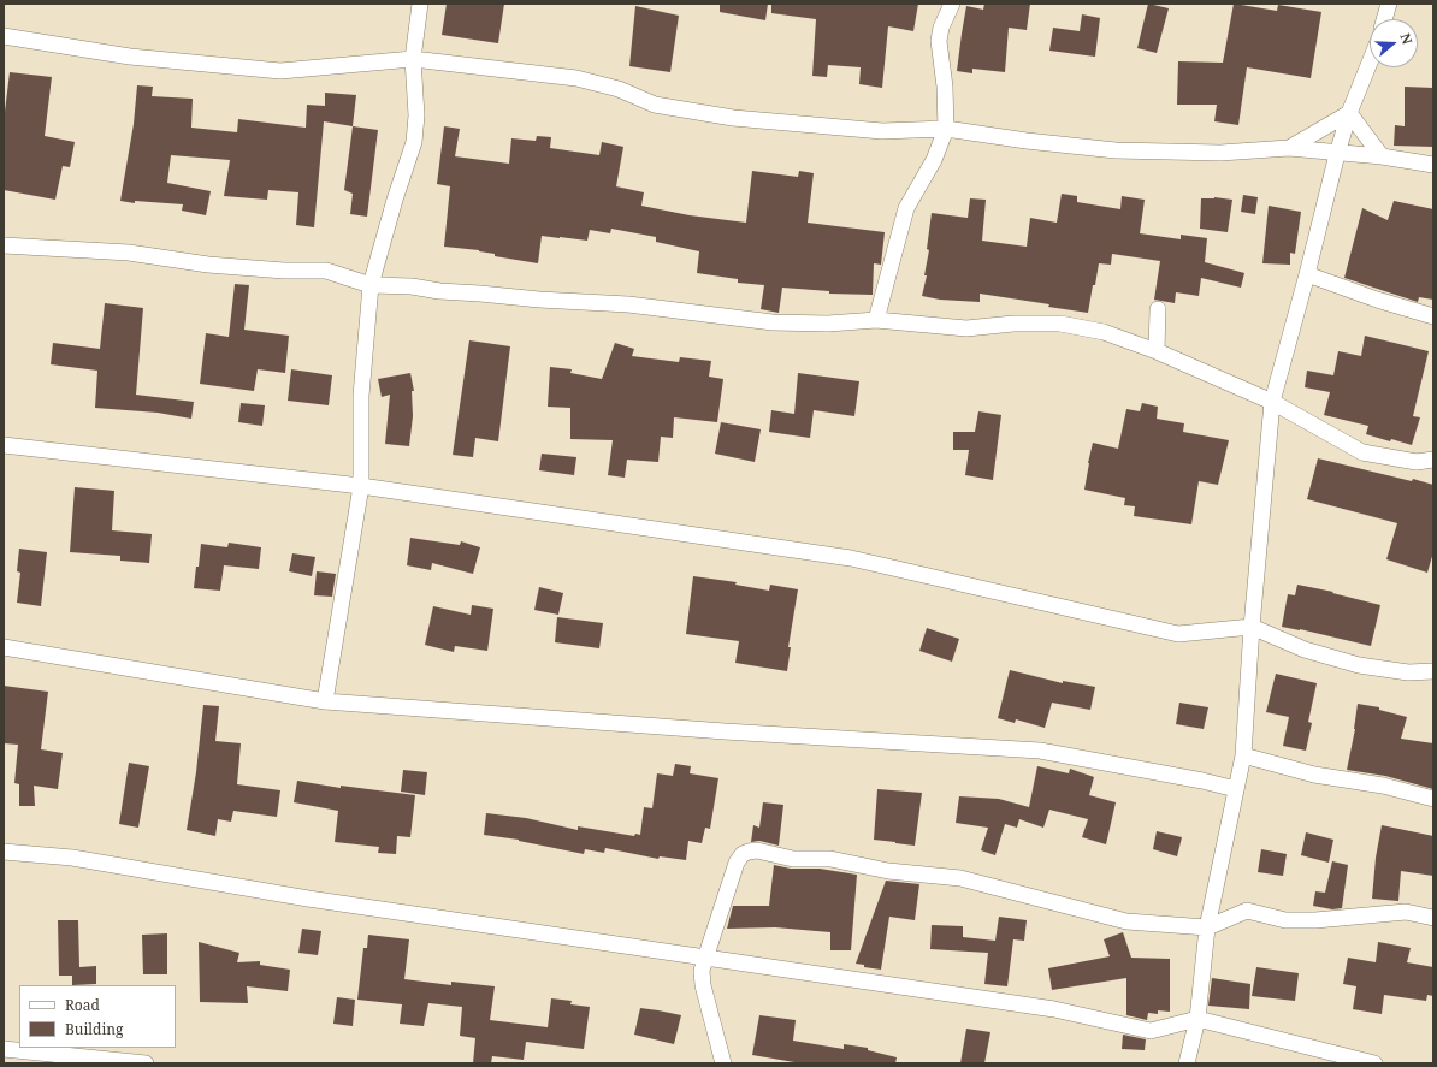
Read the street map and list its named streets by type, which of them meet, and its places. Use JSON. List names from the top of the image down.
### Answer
{
  "legend": ["Road", "Building"],
  "north": "right"
}
